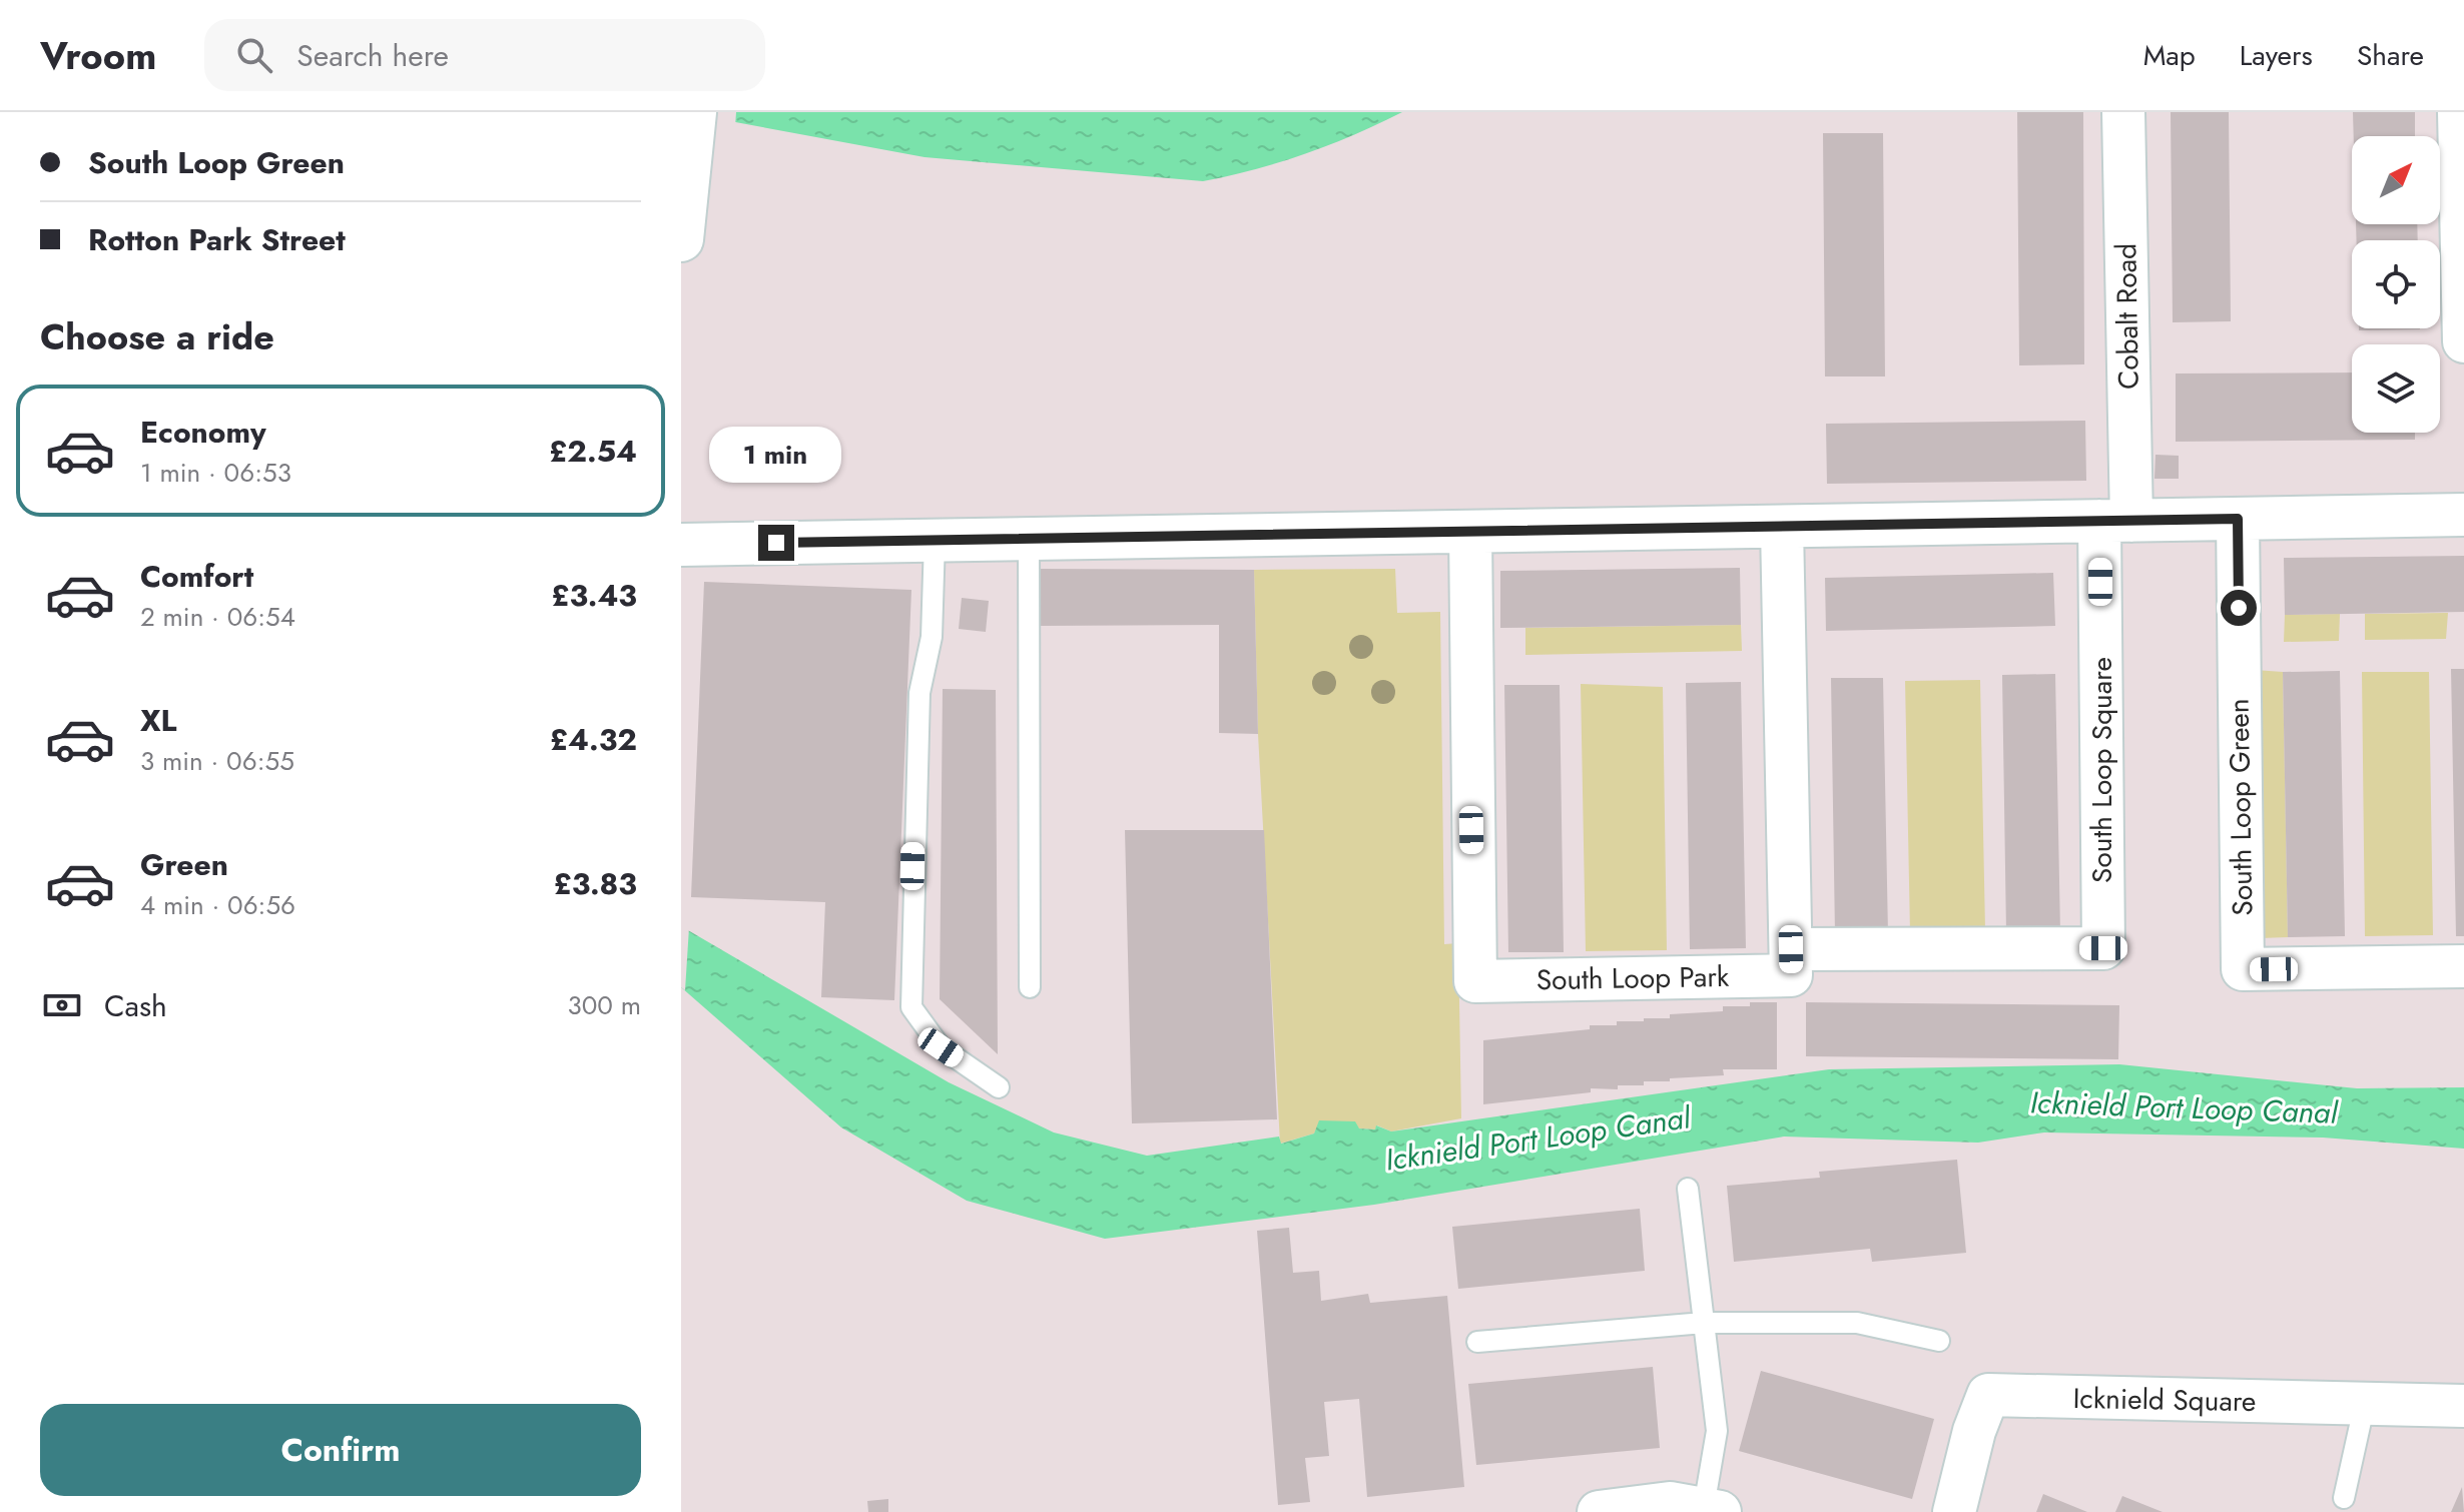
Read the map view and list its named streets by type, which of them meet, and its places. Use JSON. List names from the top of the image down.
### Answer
{
  "streets": {
    "street": [
      "Cobalt Road",
      "South Loop Square",
      "South Loop Green",
      "South Loop Park",
      "Icknield Square"
    ]
  },
  "crossings": [
    ["Cobalt Road", "South Loop Square"],
    ["South Loop Square", "South Loop Park"]
  ],
  "water": ["Icknield Port Loop Canal"],
  "north": "top right",
  "page": {
    "header": "Vroom",
    "search": "Search here",
    "nav": ["Map", "Layers", "Share"],
    "banner": ["South Loop Green", "Rotton Park Street"],
    "heading": "Choose a ride",
    "list": [
      {
        "name": "Economy",
        "note": "1 min · 06:53",
        "value": "£2.54"
      },
      {
        "name": "Comfort",
        "note": "2 min · 06:54",
        "value": "£3.43"
      },
      {
        "name": "XL",
        "note": "3 min · 06:55",
        "value": "£4.32"
      },
      {
        "name": "Green",
        "note": "4 min · 06:56",
        "value": "£3.83"
      }
    ],
    "bubble": "1 min",
    "pay": ["Cash", "300 m"],
    "buttons": "Confirm"
  }
}
